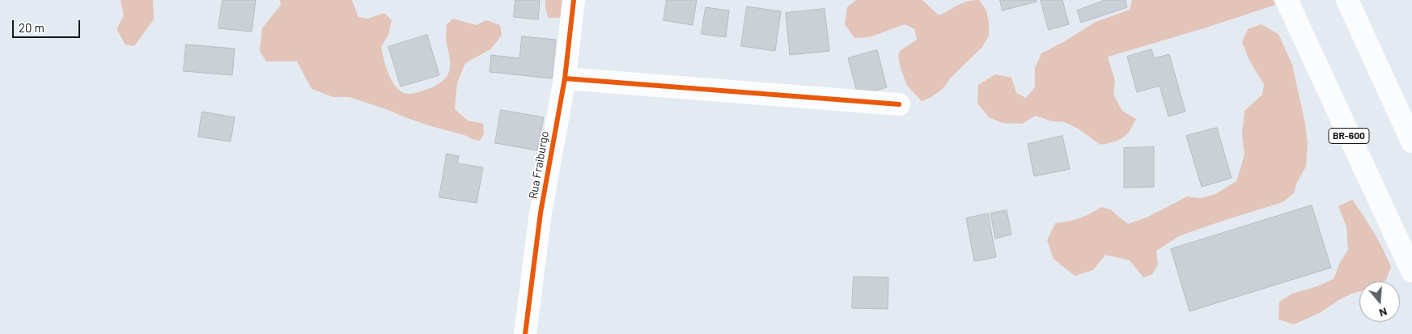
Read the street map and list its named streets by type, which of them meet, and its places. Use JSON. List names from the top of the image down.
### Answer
{
  "streets": {
    "street": ["BR-600", "Rua Fraiburgo"]
  },
  "scale_bar": "20 m",
  "north": "bottom"
}
